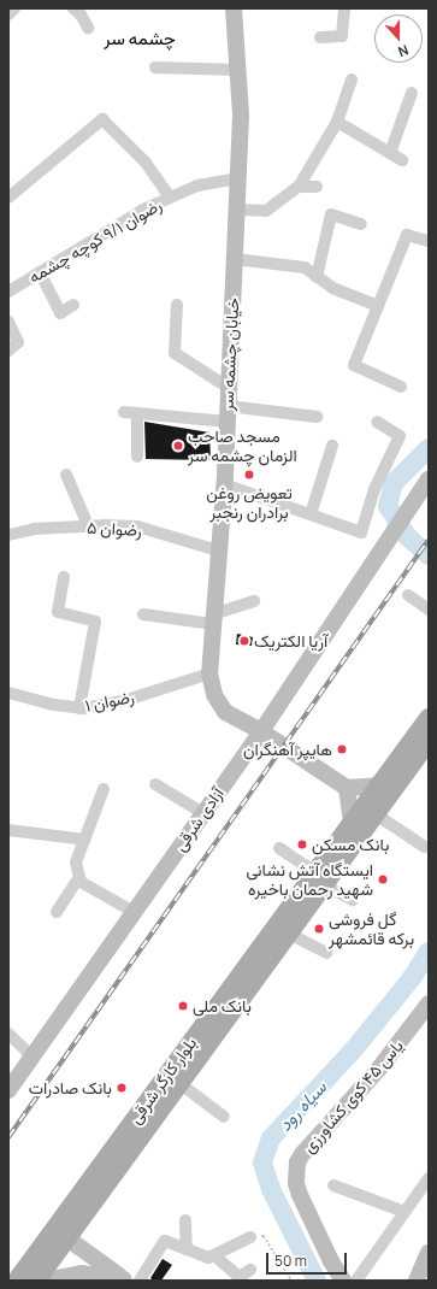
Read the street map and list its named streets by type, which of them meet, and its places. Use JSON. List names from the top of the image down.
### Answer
{
  "streets": {
    "main road": ["بلوار کارگر شرقی"],
    "street": [
      "رضوان ۹/۱ کوچه چشمه",
      "خیابان چشمه سر",
      "رضوان ۵",
      "رضوان ۱",
      "آزادی شرقی",
      "یاس ۴۵ کوی کشاورزی"
    ]
  },
  "crossings": [
    ["رضوان ۹/۱ کوچه چشمه", "خیابان چشمه سر"],
    ["خیابان چشمه سر", "رضوان ۵"],
    ["خیابان چشمه سر", "رضوان ۱"],
    ["خیابان چشمه سر", "آزادی شرقی"]
  ],
  "districts": ["چشمه سر"],
  "water": ["سیاه رود"],
  "places": [
    "مسجد صاحب الزمان چشمه سر",
    "تعویض روغن برادران رنجبر",
    "آریا الکتریک",
    "هایپر آهنگران",
    "بانک مسکن",
    "ایستگاه آتش نشانی شهید رحمان باخیره",
    "گل فروشی برکه قائمشهر",
    "بانک ملی",
    "بانک صادرات"
  ],
  "scale_bar": "50 m",
  "north": "bottom"
}
